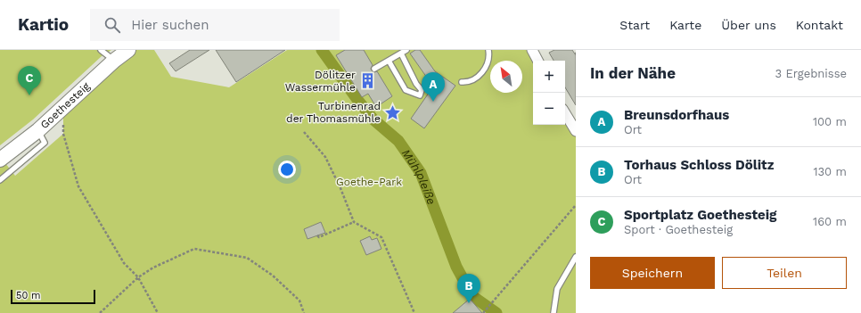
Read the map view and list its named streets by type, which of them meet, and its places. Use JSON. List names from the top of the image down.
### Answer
{
  "streets": {
    "main road": ["Goethesteig"]
  },
  "water": ["Mühlpleiße"],
  "parks": ["Goethe-Park"],
  "places": {
    "building": ["Dölitzer Wassermühle"],
    "place": ["Turbinenrad der Thomasmühle"]
  },
  "scale_bar": "50 m",
  "north": "top left",
  "page": {
    "header": "Kartio",
    "search": "Hier suchen",
    "nav": [
      "Start",
      "Karte",
      "Über uns",
      "Kontakt"
    ],
    "heading": ["In der Nähe", "3 Ergebnisse"],
    "map_buttons": ["+", "−"],
    "pins": ["C", "A", "B"],
    "list": [
      {
        "mark": "A",
        "name": "Breunsdorfhaus",
        "note": "Ort",
        "value": "100 m"
      },
      {
        "mark": "B",
        "name": "Torhaus Schloss Dölitz",
        "note": "Ort",
        "value": "130 m"
      },
      {
        "mark": "C",
        "name": "Sportplatz Goethesteig",
        "note": "Sport · Goethesteig",
        "value": "160 m"
      }
    ],
    "buttons": ["Speichern", "Teilen"],
    "scale": "50 m"
  }
}
